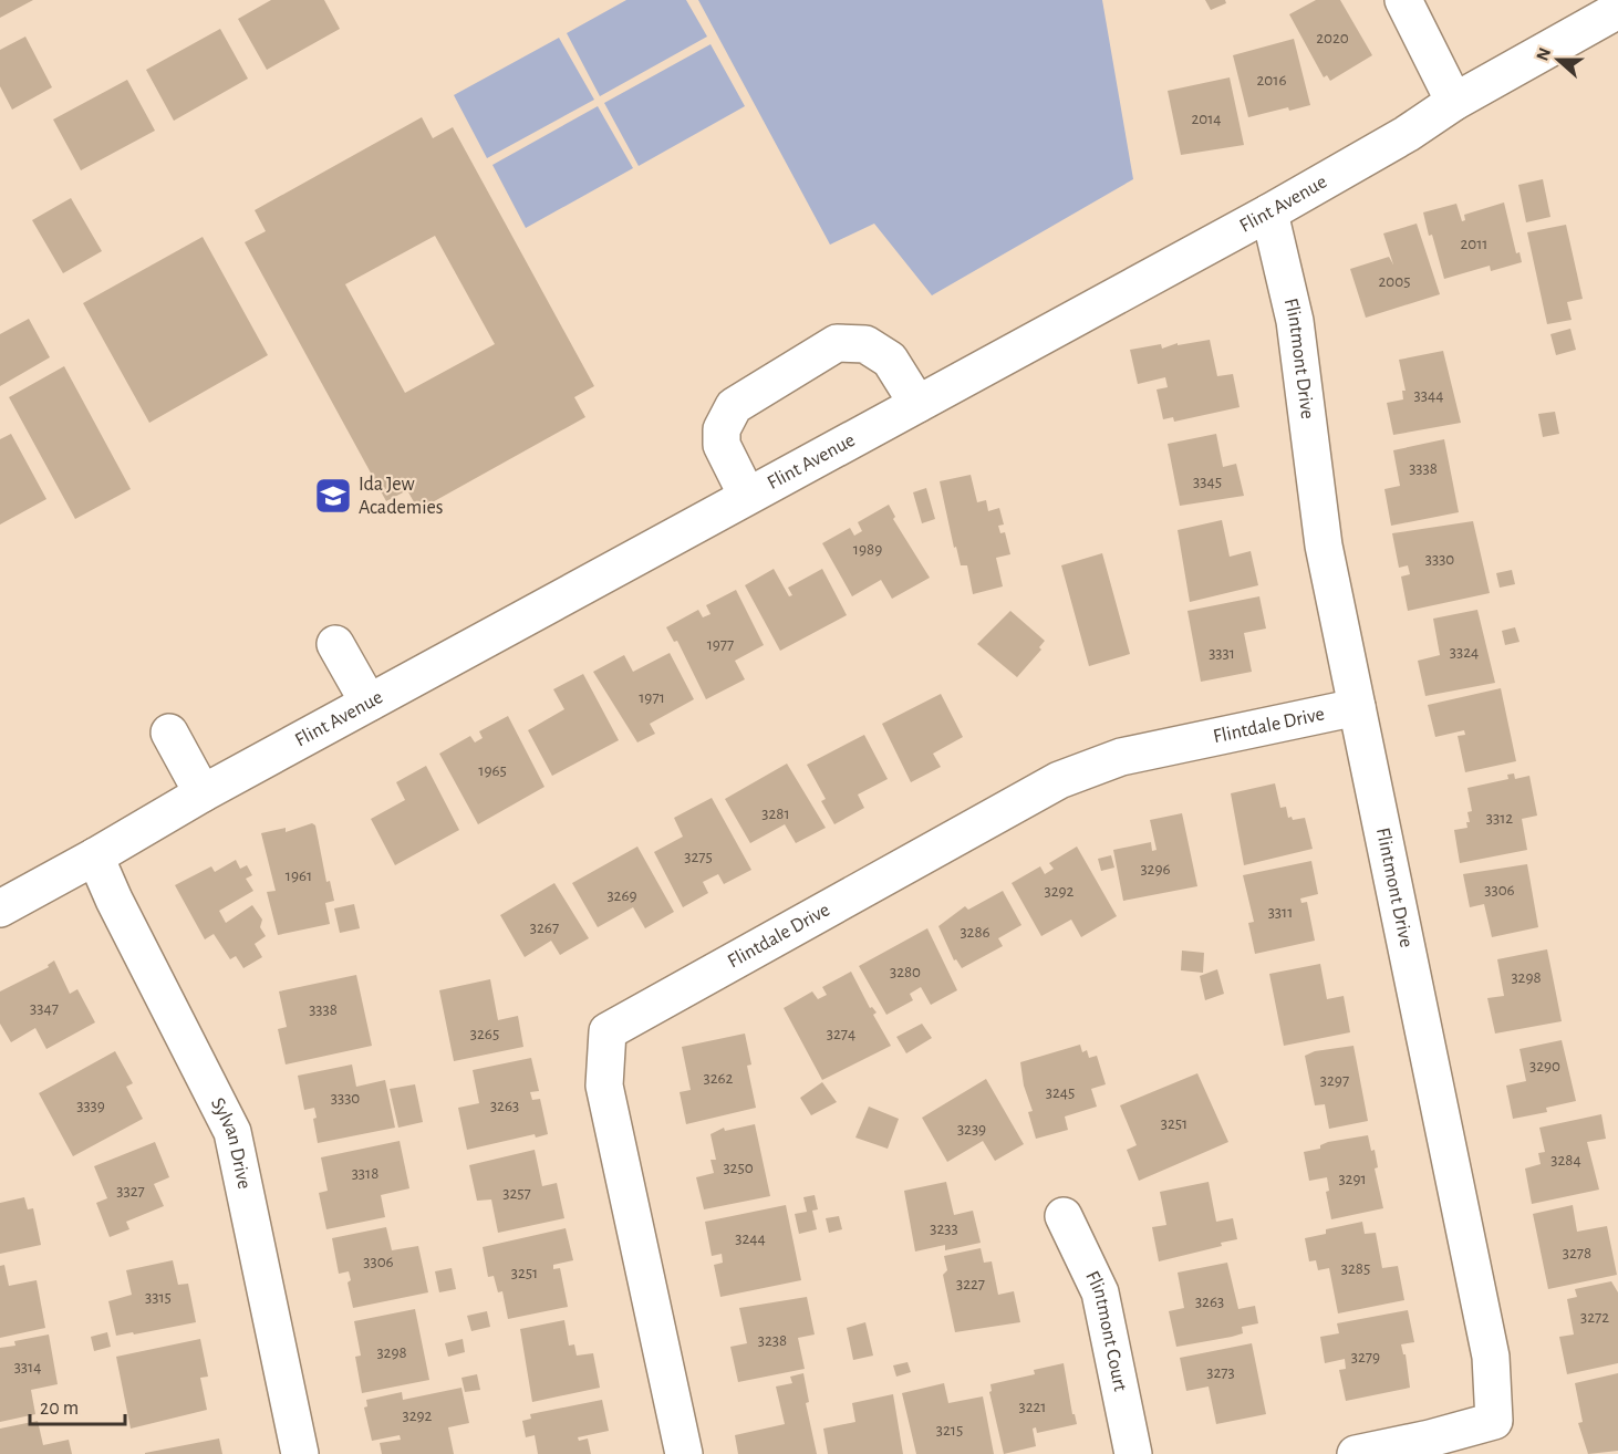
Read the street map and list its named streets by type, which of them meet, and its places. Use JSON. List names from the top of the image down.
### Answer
{
  "streets": {
    "street": [
      "Flint Avenue",
      "Flintmont Drive",
      "Flintdale Drive",
      "Sylvan Drive",
      "Flintmont Court"
    ]
  },
  "crossings": [
    ["Flint Avenue", "Flintmont Drive"],
    ["Flint Avenue", "Sylvan Drive"],
    ["Flintmont Drive", "Flintdale Drive"]
  ],
  "places": {
    "school or university": ["Ida Jew Academies"]
  },
  "house_numbers": [
    "2020",
    "2016",
    "2014",
    "2011",
    "2005",
    "3344",
    "3338",
    "3345",
    "1989",
    "3330",
    "1977",
    "3324",
    "3331",
    "1971",
    "1965",
    "3281",
    "3312",
    "3275",
    "3296",
    "1961",
    "3306",
    "3292",
    "3269",
    "3311",
    "3267",
    "3286",
    "3280",
    "3298",
    "3347",
    "3338",
    "3265",
    "3274",
    "3290",
    "3262",
    "3297",
    "3245",
    "3330",
    "3339",
    "3263",
    "3251",
    "3239",
    "3284",
    "3250",
    "3318",
    "3291",
    "3327",
    "3257",
    "3233",
    "3244",
    "3278",
    "3306",
    "3285",
    "3251",
    "3227",
    "3315",
    "3263",
    "3272",
    "3238",
    "3298",
    "3279",
    "3314",
    "3273",
    "3221",
    "3292",
    "3215"
  ],
  "scale_bar": "20 m",
  "north": "left"
}
